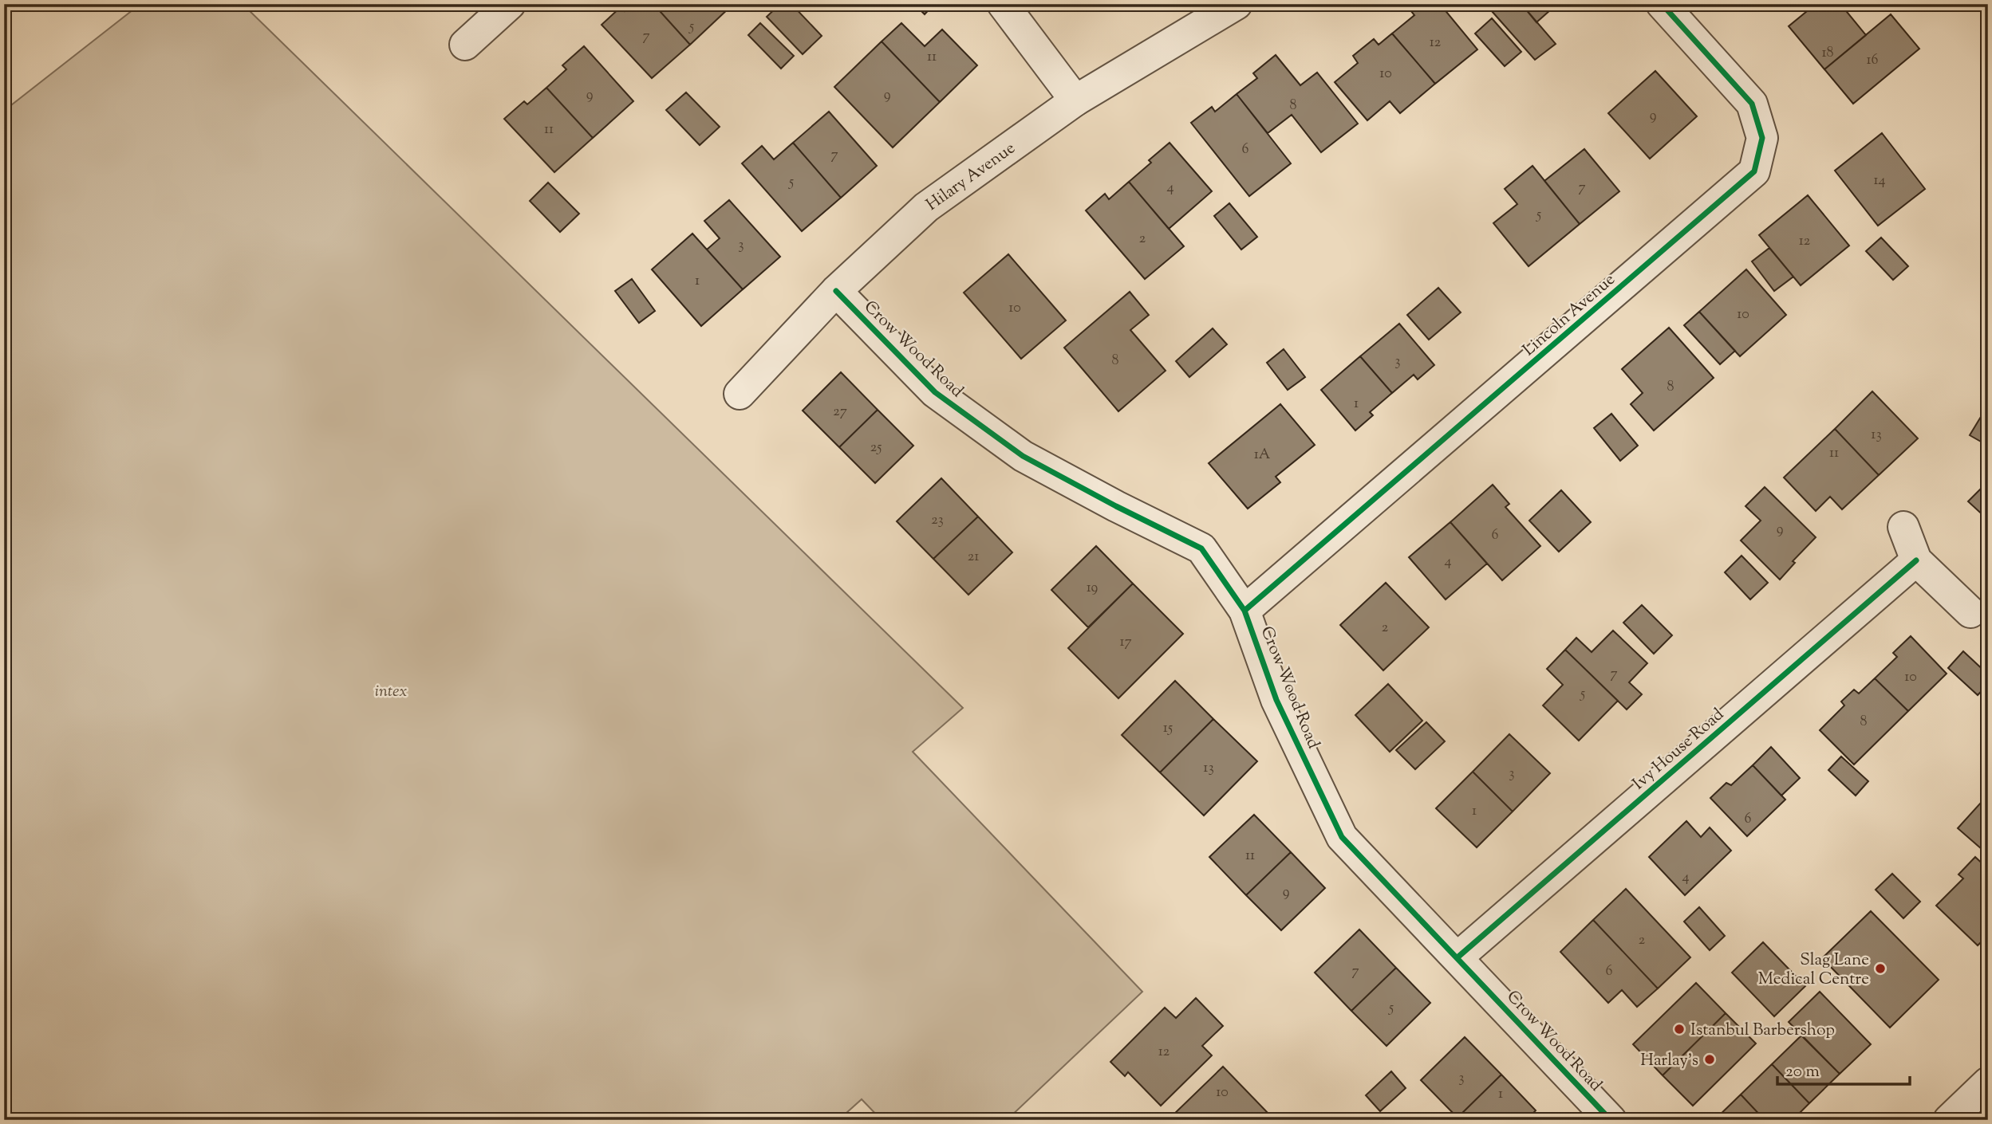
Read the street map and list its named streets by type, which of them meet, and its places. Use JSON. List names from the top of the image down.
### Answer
{
  "streets": {
    "street": [
      "Hilary Avenue",
      "Lincoln Avenue",
      "Crow Wood Road",
      "Ivy House Road"
    ]
  },
  "crossings": [
    ["Hilary Avenue", "Crow Wood Road"],
    ["Lincoln Avenue", "Crow Wood Road"],
    ["Crow Wood Road", "Ivy House Road"]
  ],
  "parks": ["intex"],
  "places": ["Slag Lane Medical Centre", "Istanbul Barbershop", "Harlay's"],
  "house_numbers": [
    "5",
    "7",
    "12",
    "18",
    "11",
    "16",
    "10",
    "9",
    "9",
    "8",
    "9",
    "11",
    "6",
    "7",
    "14",
    "5",
    "4",
    "7",
    "5",
    "2",
    "12",
    "3",
    "1",
    "10",
    "10",
    "8",
    "3",
    "8",
    "1",
    "27",
    "13",
    "25",
    "11",
    "1A",
    "23",
    "9",
    "6",
    "21",
    "4",
    "19",
    "2",
    "17",
    "7",
    "10",
    "5",
    "8",
    "15",
    "13",
    "3",
    "1",
    "6",
    "11",
    "4",
    "9",
    "2",
    "7",
    "6",
    "5",
    "12",
    "3",
    "10",
    "1"
  ],
  "scale_bar": "20 m"
}
